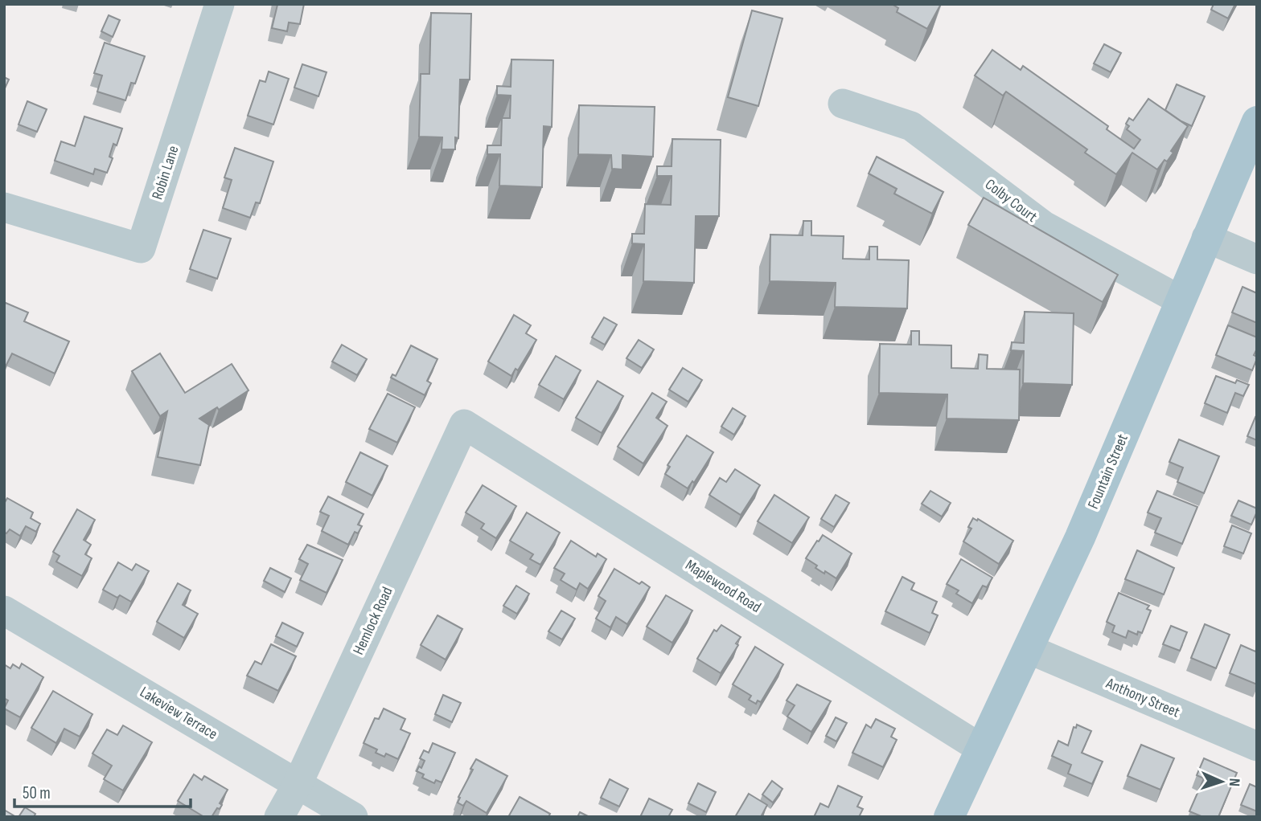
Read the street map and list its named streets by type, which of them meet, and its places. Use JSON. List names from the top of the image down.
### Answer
{
  "streets": {
    "main road": ["Fountain Street"],
    "street": [
      "Robin Lane",
      "Colby Court",
      "Maplewood Road",
      "Hemlock Road",
      "Anthony Street",
      "Lakeview Terrace"
    ]
  },
  "crossings": [
    ["Colby Court", "Fountain Street"],
    ["Fountain Street", "Maplewood Road"],
    ["Fountain Street", "Anthony Street"],
    ["Maplewood Road", "Hemlock Road"],
    ["Hemlock Road", "Lakeview Terrace"]
  ],
  "scale_bar": "50 m",
  "north": "right"
}
